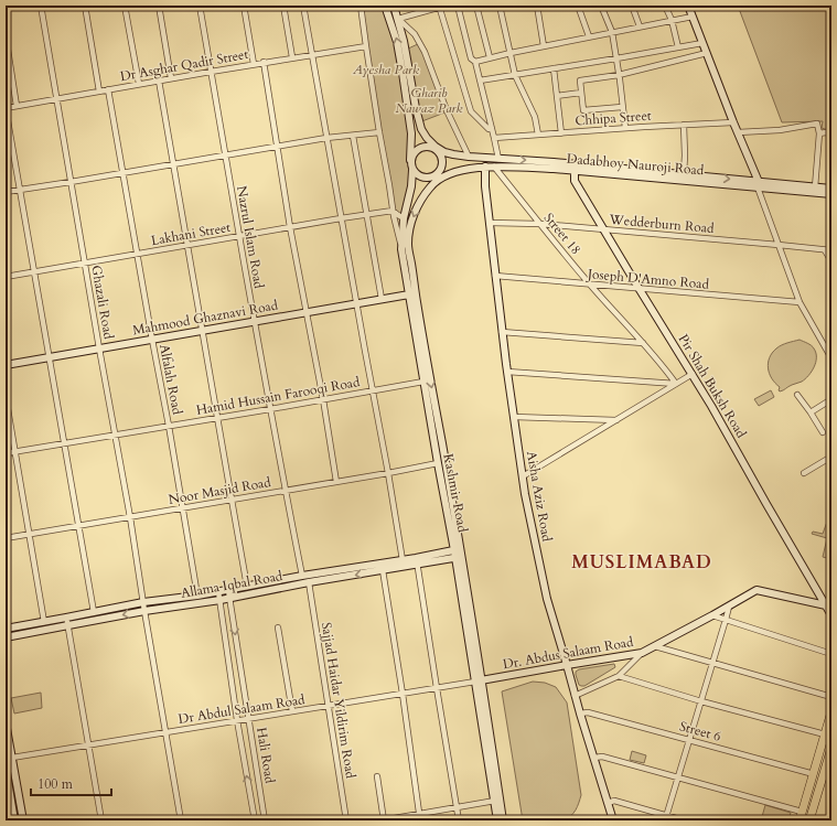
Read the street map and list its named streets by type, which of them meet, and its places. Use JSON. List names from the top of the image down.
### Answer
{
  "streets": {
    "main road": [
      "Dadabhoy Nauroji Road",
      "Mahmood Ghaznavi Road",
      "Pir Shah Buksh Road",
      "Kashmir Road",
      "Aisha Aziz Road",
      "Allama Iqbal Road",
      "Dr. Abdus Salaam Road"
    ],
    "street": [
      "Dr Asghar Qadir Street",
      "Chhipa Street",
      "Wedderburn Road",
      "Lakhani Street",
      "Street 18",
      "Nazrul Islam Road",
      "Joseph D'Amno Road",
      "Ghazali Road",
      "Alfalah Road",
      "Hamid Hussain Farooqi Road",
      "Noor Masjid Road",
      "Sajjad Haidar Yildirim Road",
      "Dr Abdul Salaam Road",
      "Street 6",
      "Hali Road"
    ]
  },
  "crossings": [
    ["Dr Asghar Qadir Street", "Nazrul Islam Road"],
    ["Dr Asghar Qadir Street", "Ghazali Road"],
    ["Dr Asghar Qadir Street", "Alfalah Road"],
    ["Dadabhoy Nauroji Road", "Street 18"],
    ["Dadabhoy Nauroji Road", "Pir Shah Buksh Road"],
    ["Dadabhoy Nauroji Road", "Kashmir Road"],
    ["Dadabhoy Nauroji Road", "Aisha Aziz Road"],
    ["Wedderburn Road", "Street 18"],
    ["Wedderburn Road", "Pir Shah Buksh Road"],
    ["Wedderburn Road", "Aisha Aziz Road"],
    ["Lakhani Street", "Nazrul Islam Road"],
    ["Lakhani Street", "Ghazali Road"],
    ["Lakhani Street", "Alfalah Road"],
    ["Street 18", "Joseph D'Amno Road"],
    ["Nazrul Islam Road", "Mahmood Ghaznavi Road"],
    ["Nazrul Islam Road", "Hamid Hussain Farooqi Road"],
    ["Nazrul Islam Road", "Noor Masjid Road"],
    ["Nazrul Islam Road", "Allama Iqbal Road"],
    ["Joseph D'Amno Road", "Pir Shah Buksh Road"],
    ["Joseph D'Amno Road", "Aisha Aziz Road"],
    ["Ghazali Road", "Mahmood Ghaznavi Road"],
    ["Ghazali Road", "Hamid Hussain Farooqi Road"],
    ["Ghazali Road", "Noor Masjid Road"],
    ["Ghazali Road", "Allama Iqbal Road"],
    ["Ghazali Road", "Dr Abdul Salaam Road"],
    ["Mahmood Ghaznavi Road", "Alfalah Road"],
    ["Mahmood Ghaznavi Road", "Kashmir Road"],
    ["Alfalah Road", "Hamid Hussain Farooqi Road"],
    ["Alfalah Road", "Noor Masjid Road"],
    ["Alfalah Road", "Allama Iqbal Road"],
    ["Pir Shah Buksh Road", "Dr. Abdus Salaam Road"],
    ["Hamid Hussain Farooqi Road", "Kashmir Road"],
    ["Noor Masjid Road", "Kashmir Road"],
    ["Kashmir Road", "Allama Iqbal Road"],
    ["Kashmir Road", "Dr. Abdus Salaam Road"],
    ["Kashmir Road", "Dr Abdul Salaam Road"],
    ["Aisha Aziz Road", "Dr. Abdus Salaam Road"],
    ["Aisha Aziz Road", "Street 6"],
    ["Allama Iqbal Road", "Sajjad Haidar Yildirim Road"],
    ["Allama Iqbal Road", "Hali Road"],
    ["Dr. Abdus Salaam Road", "Dr Abdul Salaam Road"],
    ["Sajjad Haidar Yildirim Road", "Dr Abdul Salaam Road"],
    ["Dr Abdul Salaam Road", "Hali Road"]
  ],
  "districts": ["MUSLIMABAD"],
  "parks": ["Ayesha Park", "Gharib Nawaz Park"],
  "scale_bar": "100 m"
}
